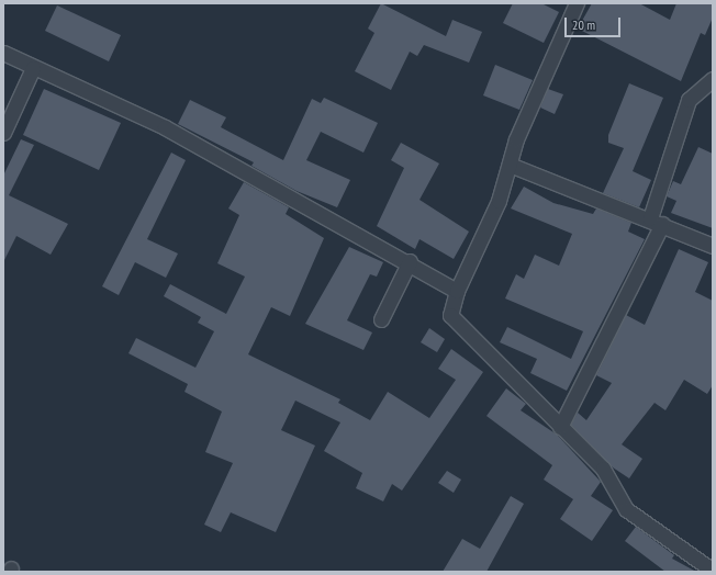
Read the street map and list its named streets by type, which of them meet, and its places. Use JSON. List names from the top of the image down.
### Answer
{
  "scale_bar": "20 m"
}
